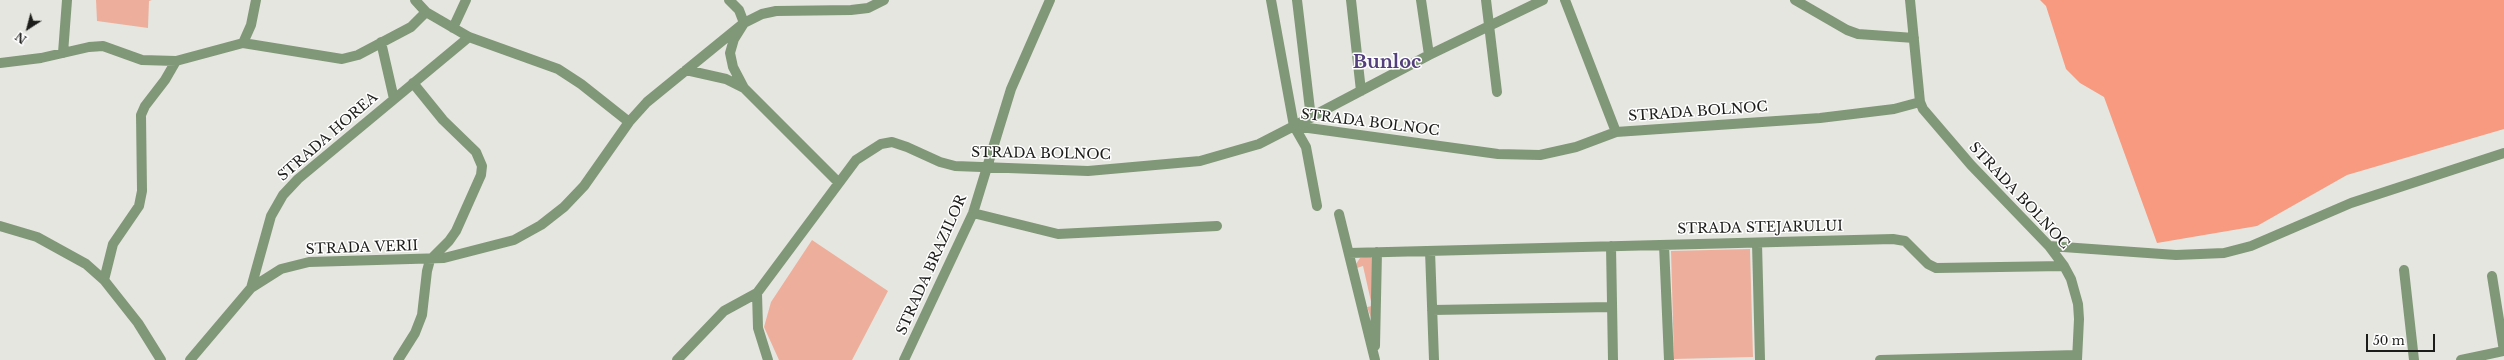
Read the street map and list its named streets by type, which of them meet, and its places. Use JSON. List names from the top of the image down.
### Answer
{
  "streets": {
    "street": [
      "STRADA BOLNOC",
      "STRADA HOREA",
      "STRADA STEJARULUI",
      "STRADA VERII",
      "STRADA BRAZILOR"
    ]
  },
  "crossings": [
    ["STRADA BOLNOC", "STRADA STEJARULUI"],
    ["STRADA BOLNOC", "STRADA BRAZILOR"],
    ["STRADA HOREA", "STRADA VERII"]
  ],
  "districts": ["Bunloc"],
  "scale_bar": "50 m",
  "north": "bottom left"
}
